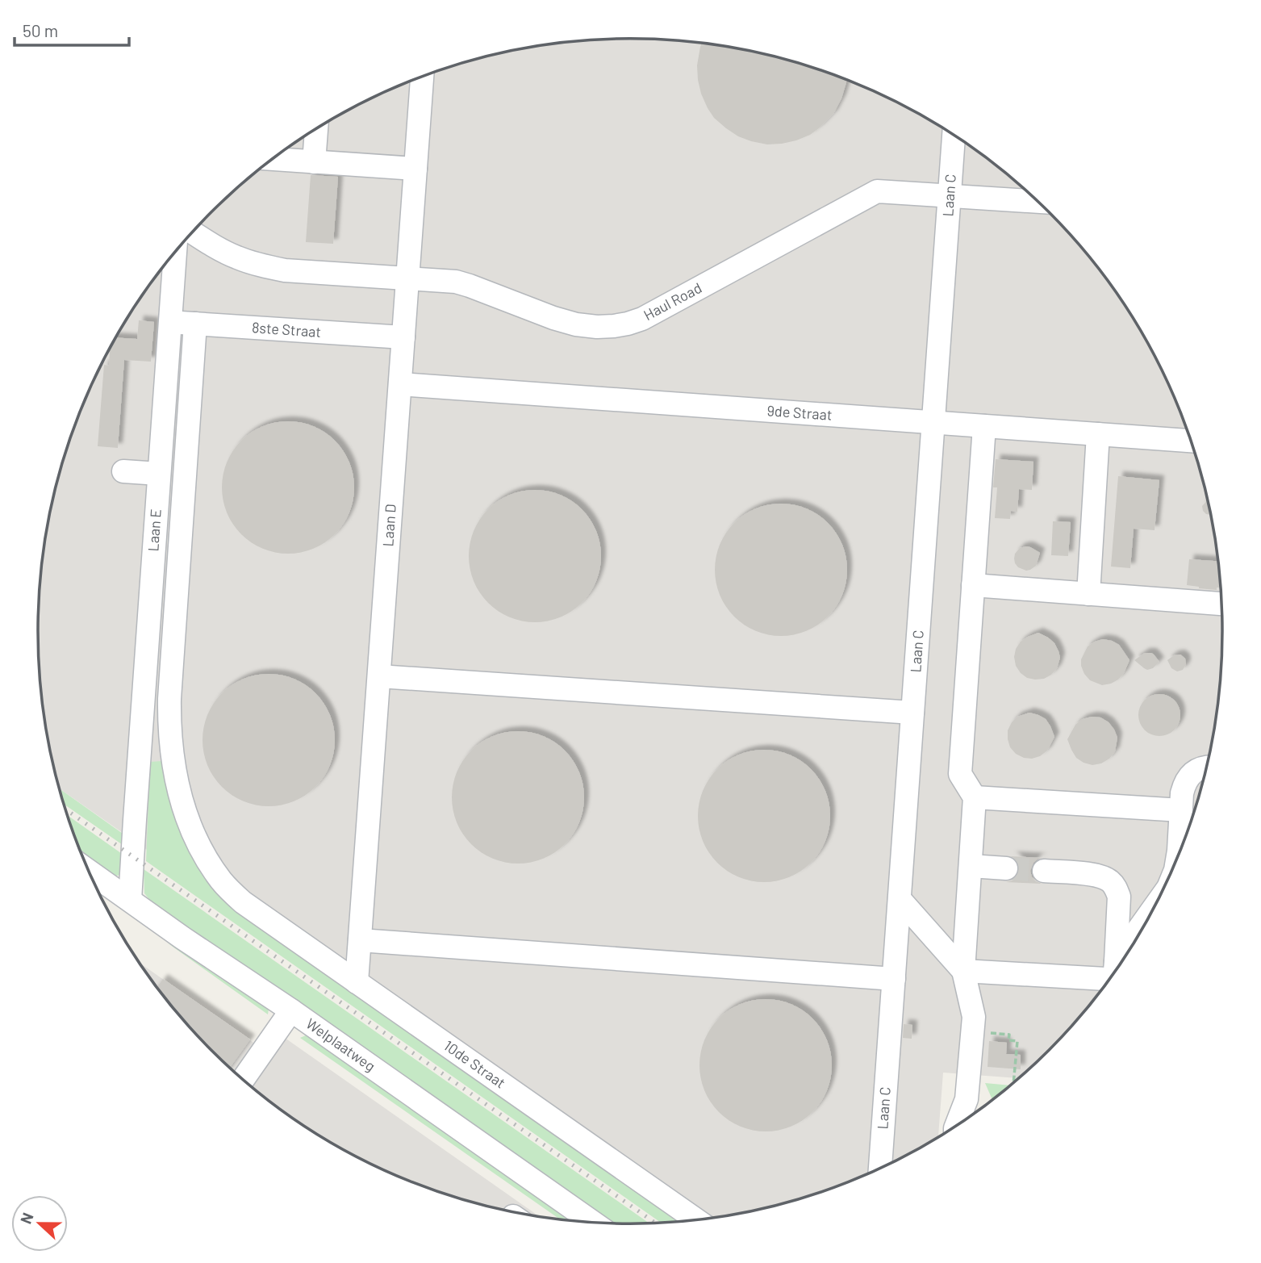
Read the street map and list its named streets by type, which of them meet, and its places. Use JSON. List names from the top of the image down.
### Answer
{
  "streets": {
    "street": [
      "Laan C",
      "Haul Road",
      "8ste Straat",
      "9de Straat",
      "Laan D",
      "Laan E",
      "Welplaatweg",
      "10de Straat"
    ]
  },
  "crossings": [
    ["Laan C", "Haul Road"],
    ["Laan C", "9de Straat"],
    ["Haul Road", "Laan D"],
    ["8ste Straat", "Laan D"],
    ["8ste Straat", "Laan E"],
    ["8ste Straat", "10de Straat"],
    ["9de Straat", "Laan D"],
    ["Laan D", "10de Straat"],
    ["Laan E", "Welplaatweg"]
  ],
  "scale_bar": "50 m",
  "north": "left"
}
